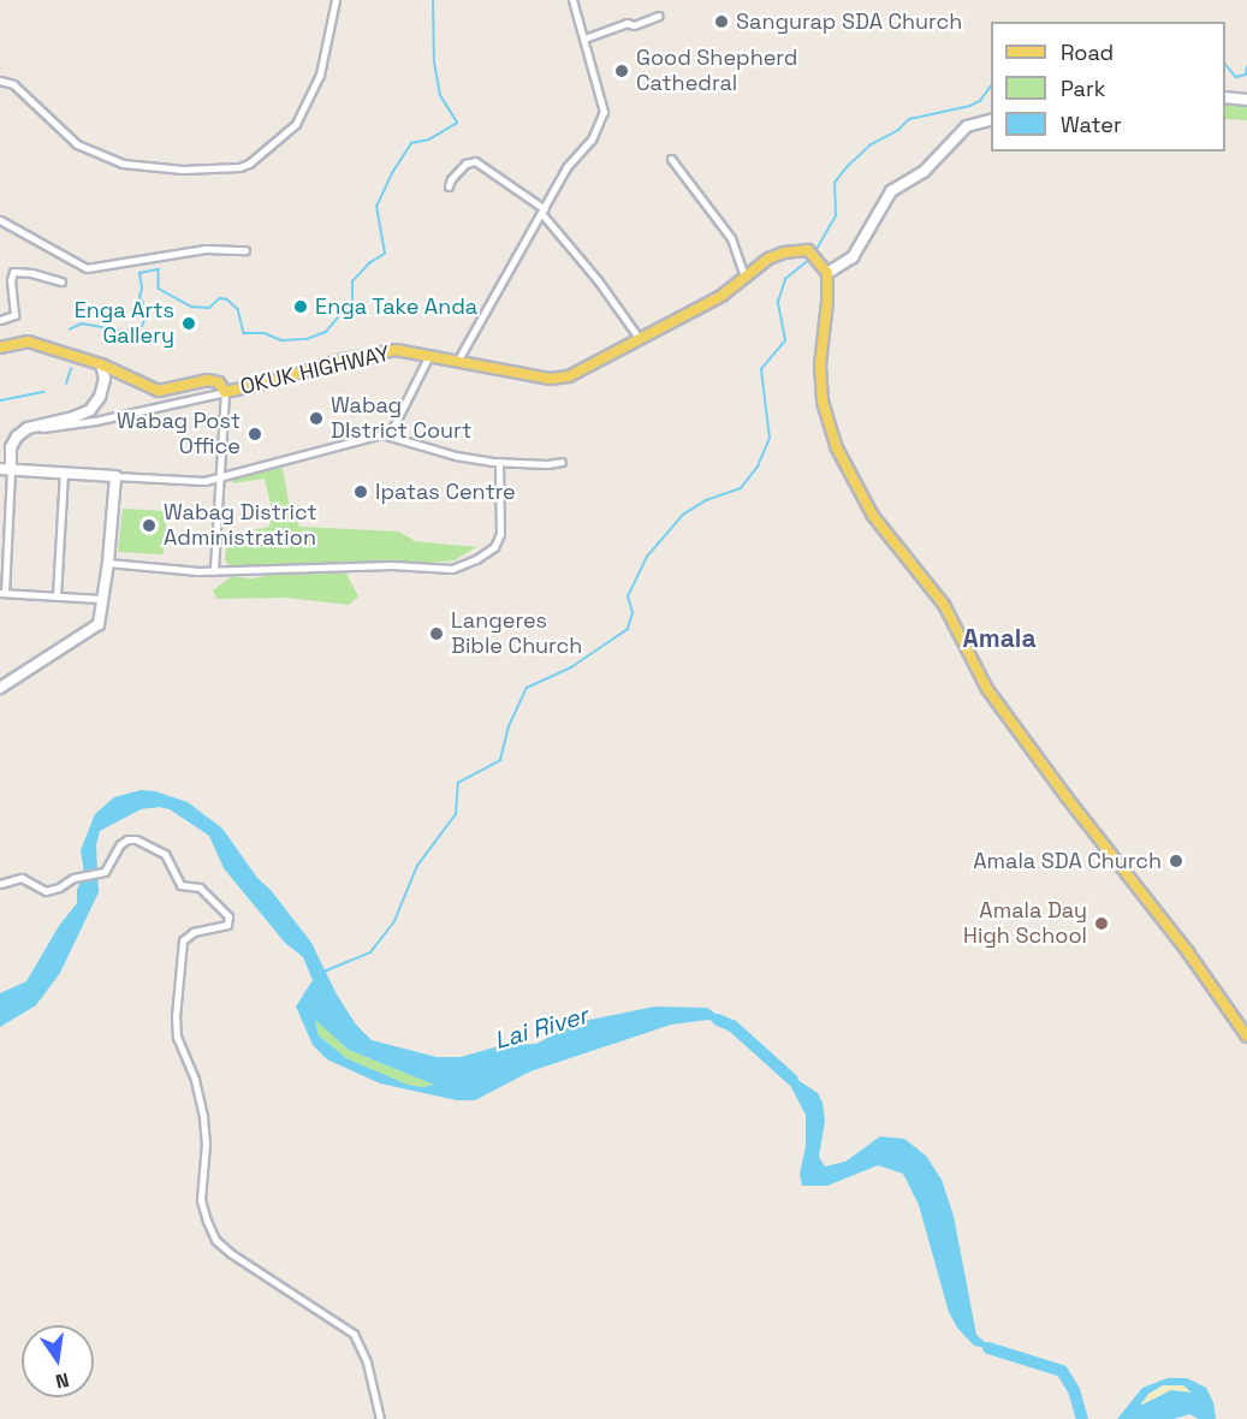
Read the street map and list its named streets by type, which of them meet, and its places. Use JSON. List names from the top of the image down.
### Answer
{
  "streets": {
    "main road": ["OKUK HIGHWAY"]
  },
  "districts": ["Amala"],
  "water": ["Lai River"],
  "places": [
    "Sangurap SDA Church",
    "Good Shepherd Cathedral",
    "Enga Take Anda",
    "Enga Arts Gallery",
    "Wabag DIstrict Court",
    "Wabag Post Office",
    "Ipatas Centre",
    "Wabag District Administration",
    "Langeres Bible Church",
    "Amala SDA Church",
    "Amala Day High School"
  ],
  "legend": ["Road", "Park", "Water"],
  "north": "bottom"
}
